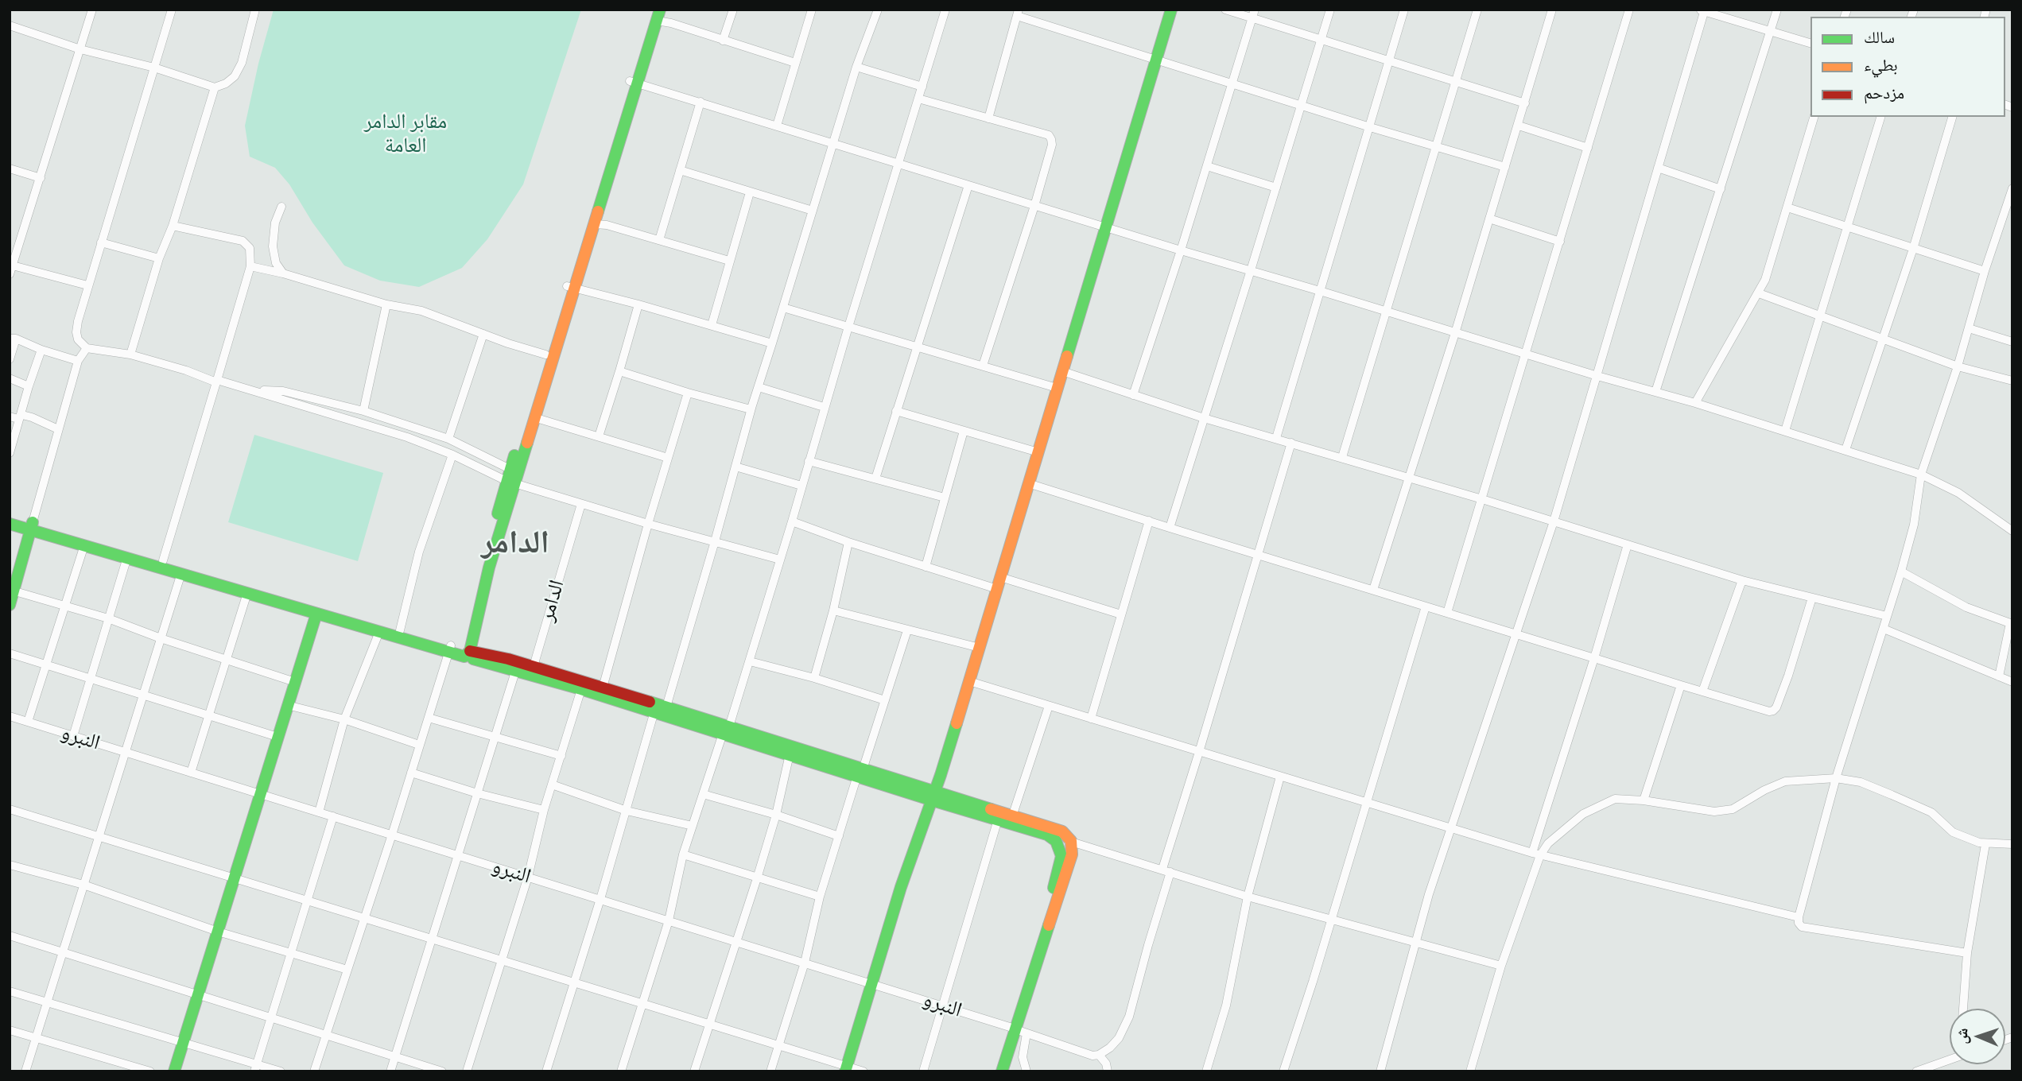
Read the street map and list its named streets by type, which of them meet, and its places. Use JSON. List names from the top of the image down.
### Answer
{
  "streets": {
    "street": ["الدامر", "النبرو"]
  },
  "districts": ["الدامر"],
  "parks": ["مقابر الدامر العامة"],
  "legend": ["سالك", "بطيء", "مزدحم"],
  "north": "left"
}
